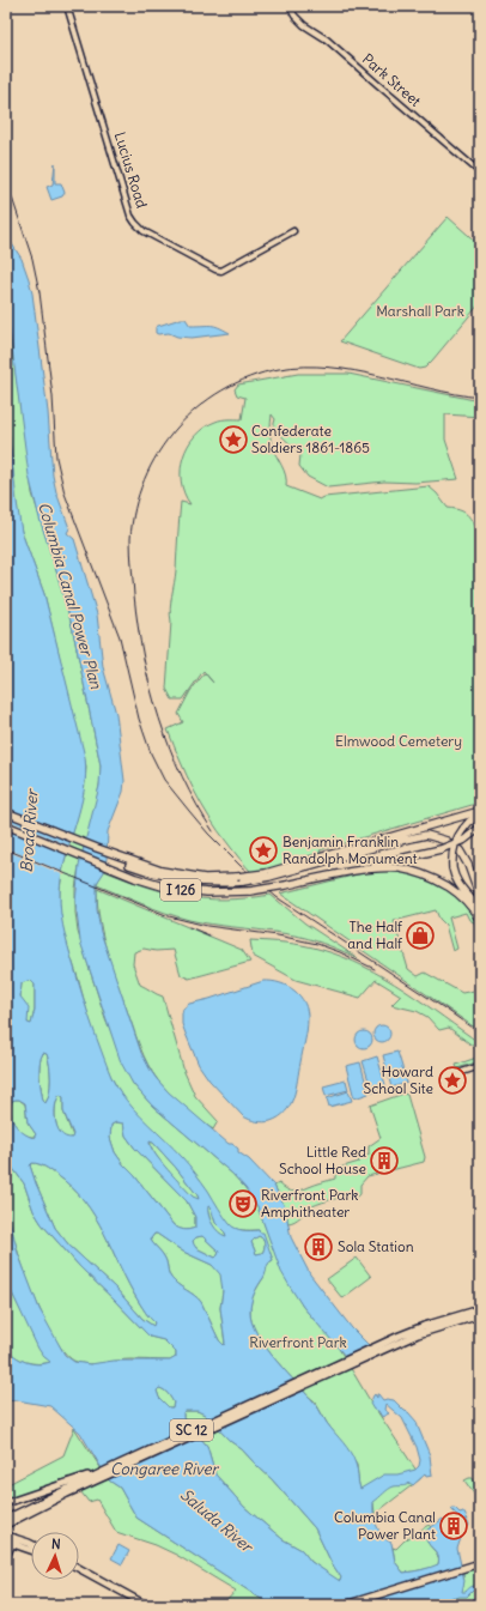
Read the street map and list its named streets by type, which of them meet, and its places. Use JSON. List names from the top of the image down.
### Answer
{
  "streets": {
    "highway": ["I 126"],
    "main road": ["SC 12"],
    "street": ["Park Street", "Lucius Road"]
  },
  "water": [
    "Columbia Canal Power Plan",
    "Broad River",
    "Congaree River",
    "Saluda River"
  ],
  "parks": ["Marshall Park", "Elmwood Cemetery", "Riverfront Park"],
  "places": {
    "place": ["Confederate Soldiers 1861-1865", "Benjamin Franklin Randolph Monument", "Howard School Site"],
    "shop": ["The Half and Half"],
    "building": ["Little Red School House", "Sola Station", "Columbia Canal Power Plant"],
    "theatre": ["Riverfront Park Amphitheater"]
  },
  "north": "top"
}
